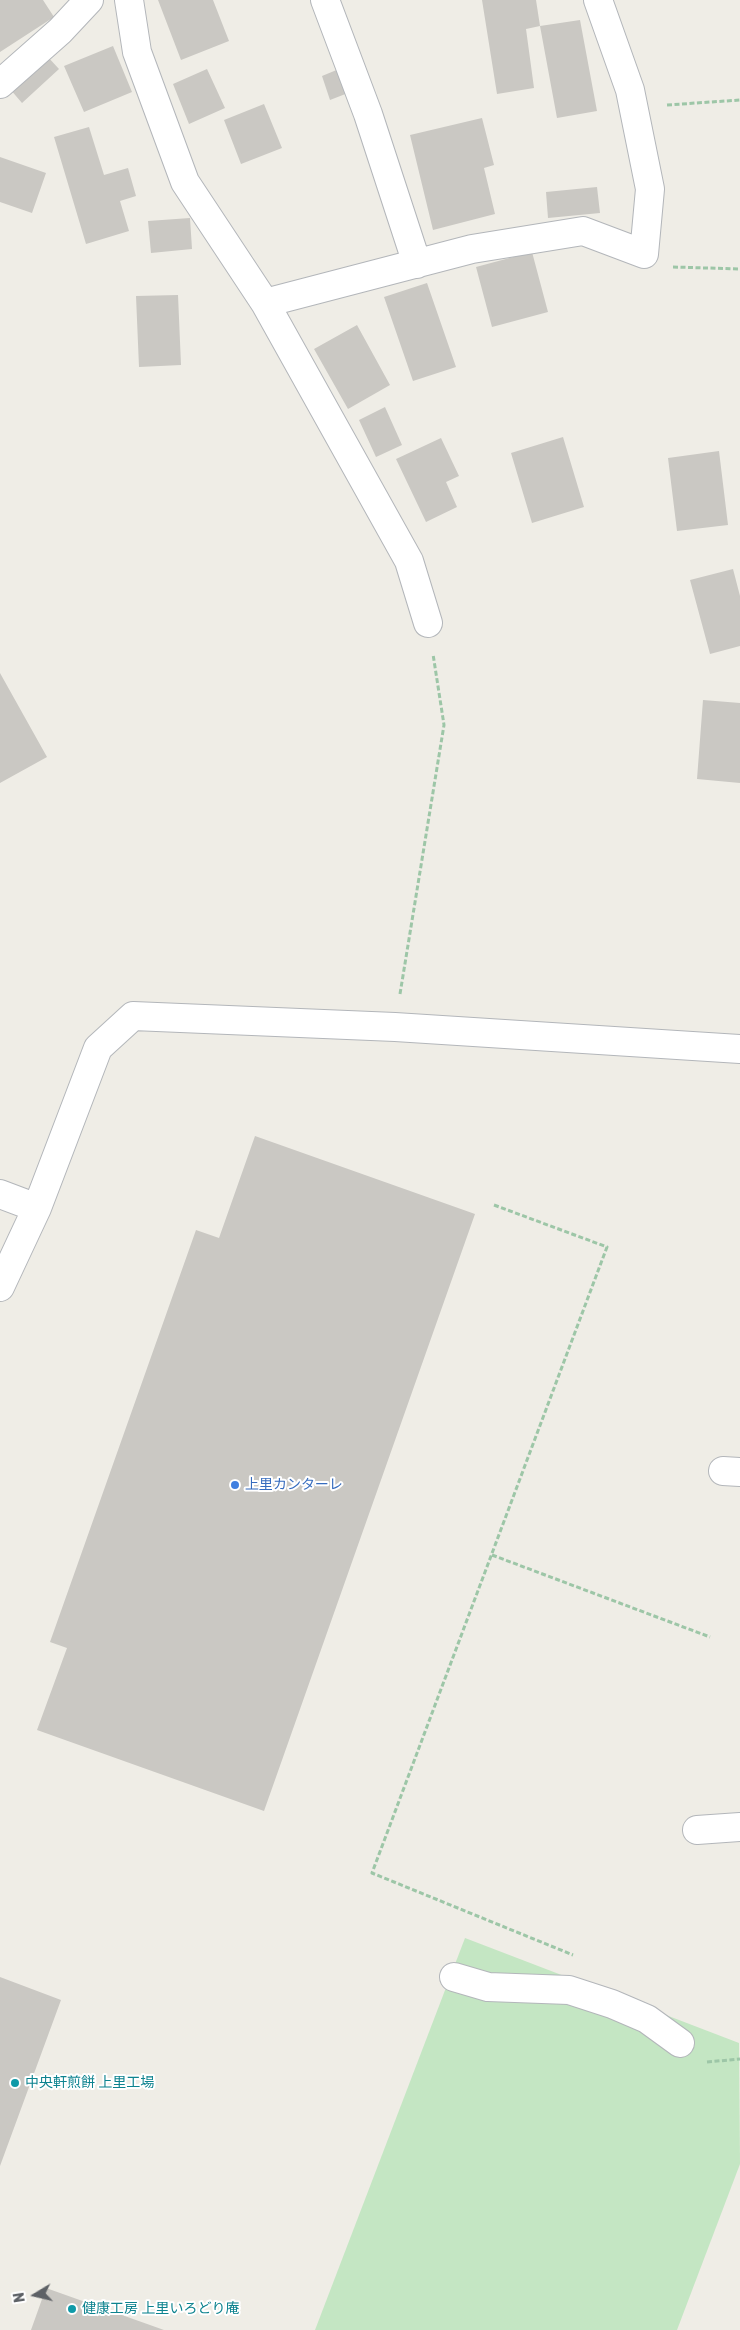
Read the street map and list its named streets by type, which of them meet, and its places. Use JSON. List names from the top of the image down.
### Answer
{
  "places": ["上里カンターレ", "中央軒煎餅 上里工場", "健康工房 上里いろどり庵"],
  "north": "left"
}
